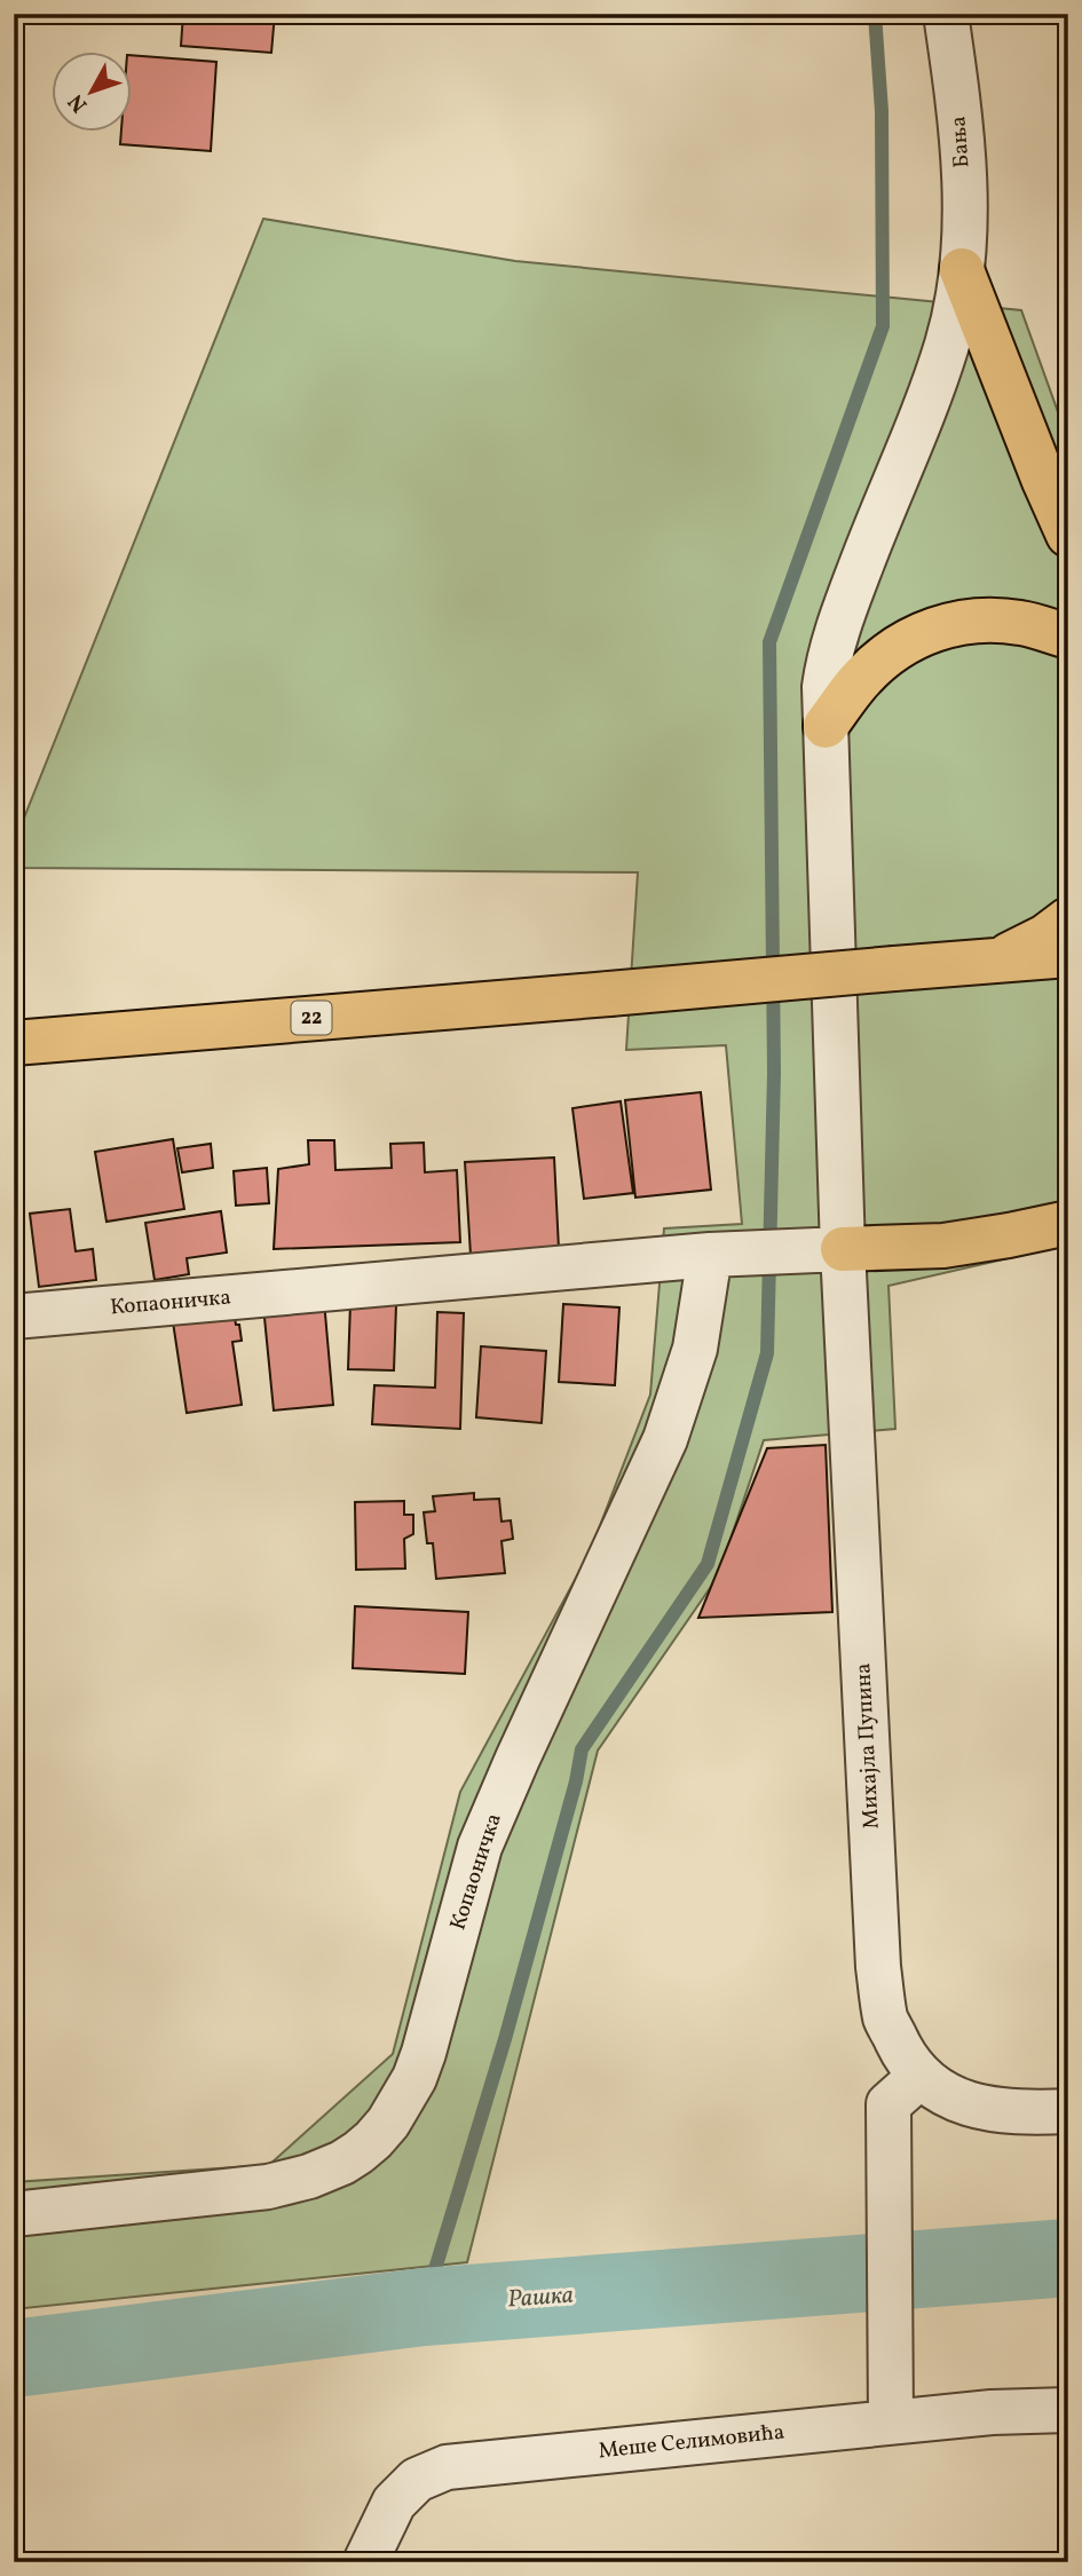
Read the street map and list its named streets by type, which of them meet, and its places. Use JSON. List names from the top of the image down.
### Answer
{
  "streets": {
    "main road": ["22"],
    "street": [
      "Бања",
      "Копаоничка",
      "Михајла Пупина",
      "Меше Селимовића"
    ]
  },
  "crossings": [
    ["Бања", "Михајла Пупина"],
    ["Копаоничка", "Михајла Пупина"]
  ],
  "water": ["Рашка"],
  "north": "bottom left"
}
